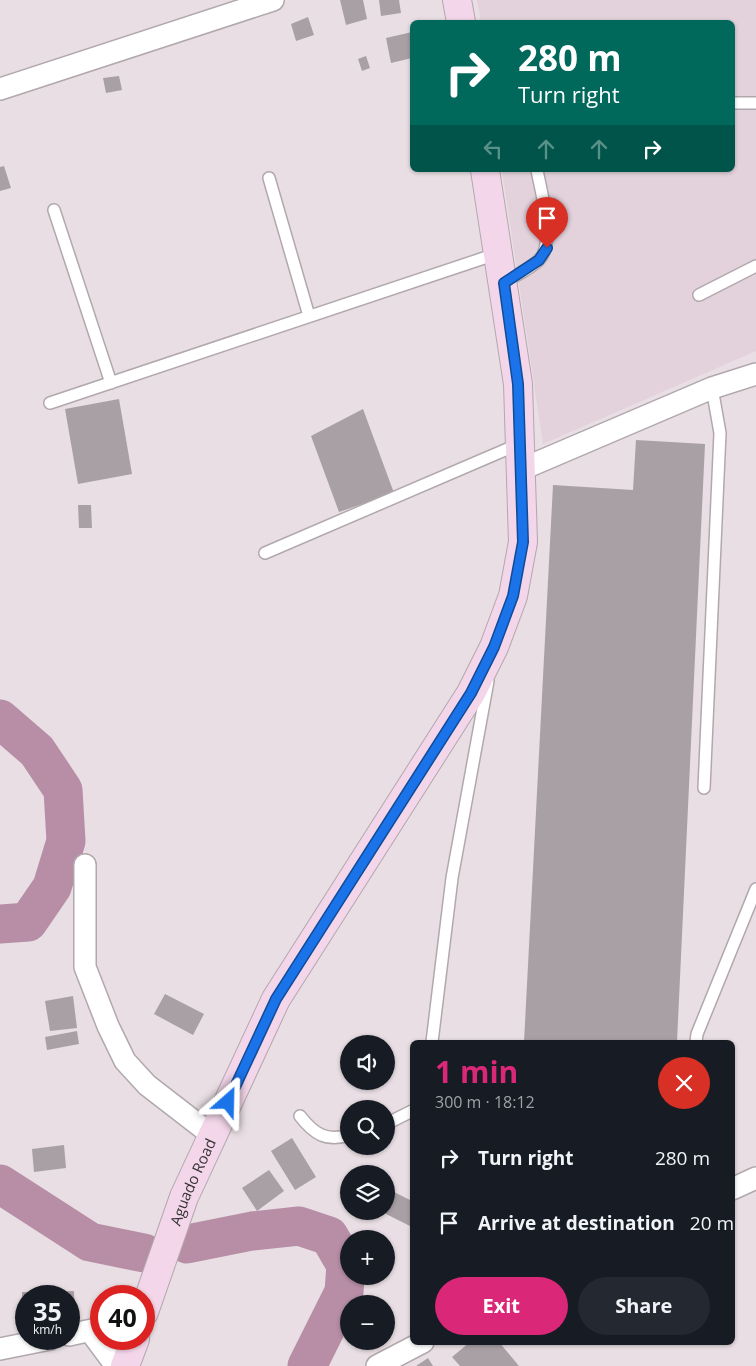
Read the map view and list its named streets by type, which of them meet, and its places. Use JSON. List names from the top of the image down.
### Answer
{
  "streets": {
    "street": ["Aguado Road"]
  },
  "page": {
    "turn": ["280 m", "Turn right"],
    "map_buttons": ["+", "−"],
    "heading": ["1 min", "300 m · 18:12"],
    "list": [
      {
        "name": "Turn right",
        "value": "280 m"
      },
      {
        "name": "Arrive at destination",
        "value": "20 m"
      }
    ],
    "buttons": ["Exit", "Share"],
    "speed": "35 km/h",
    "limit": "40"
  }
}
